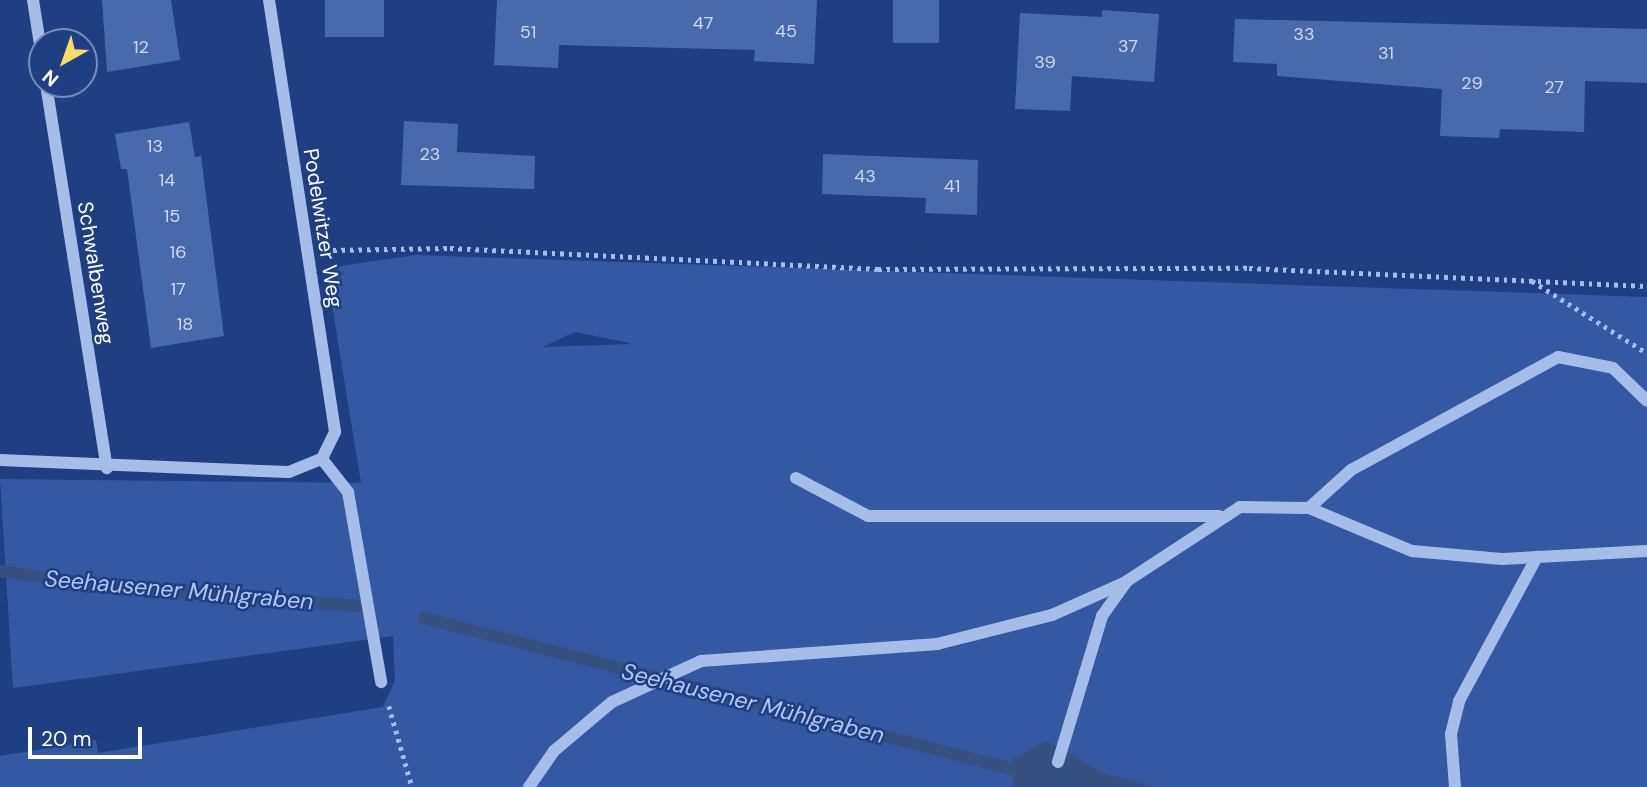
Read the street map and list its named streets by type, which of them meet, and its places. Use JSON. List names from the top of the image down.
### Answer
{
  "streets": {
    "street": ["Podelwitzer Weg", "Schwalbenweg"]
  },
  "water": ["Seehausener Mühlgraben"],
  "house_numbers": [
    "47",
    "45",
    "51",
    "33",
    "37",
    "12",
    "31",
    "39",
    "29",
    "27",
    "13",
    "23",
    "43",
    "14",
    "41",
    "15",
    "16",
    "17",
    "18"
  ],
  "scale_bar": "20 m",
  "north": "bottom left"
}
